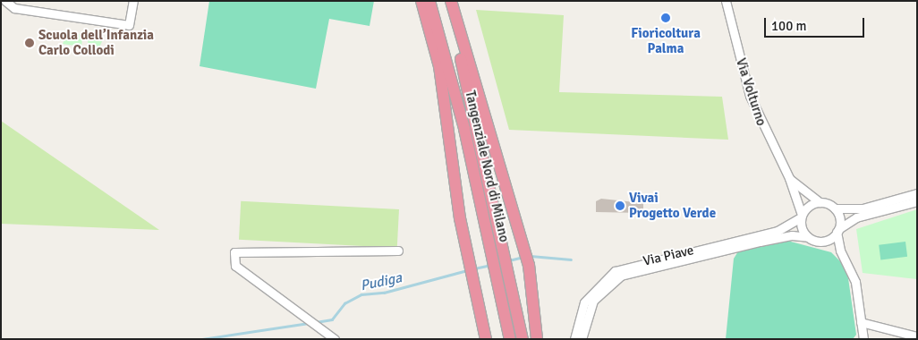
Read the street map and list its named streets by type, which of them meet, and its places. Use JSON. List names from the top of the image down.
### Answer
{
  "streets": {
    "highway": ["Tangenziale Nord di Milano"],
    "street": ["Via Volturno", "Via Piave"]
  },
  "crossings": [
    ["Via Volturno", "Via Piave"]
  ],
  "water": ["Pudiga"],
  "places": ["Fioricoltura Palma", "Scuola dell’Infanzia Carlo Collodi", "Vivai Progetto Verde"],
  "scale_bar": "100 m"
}
